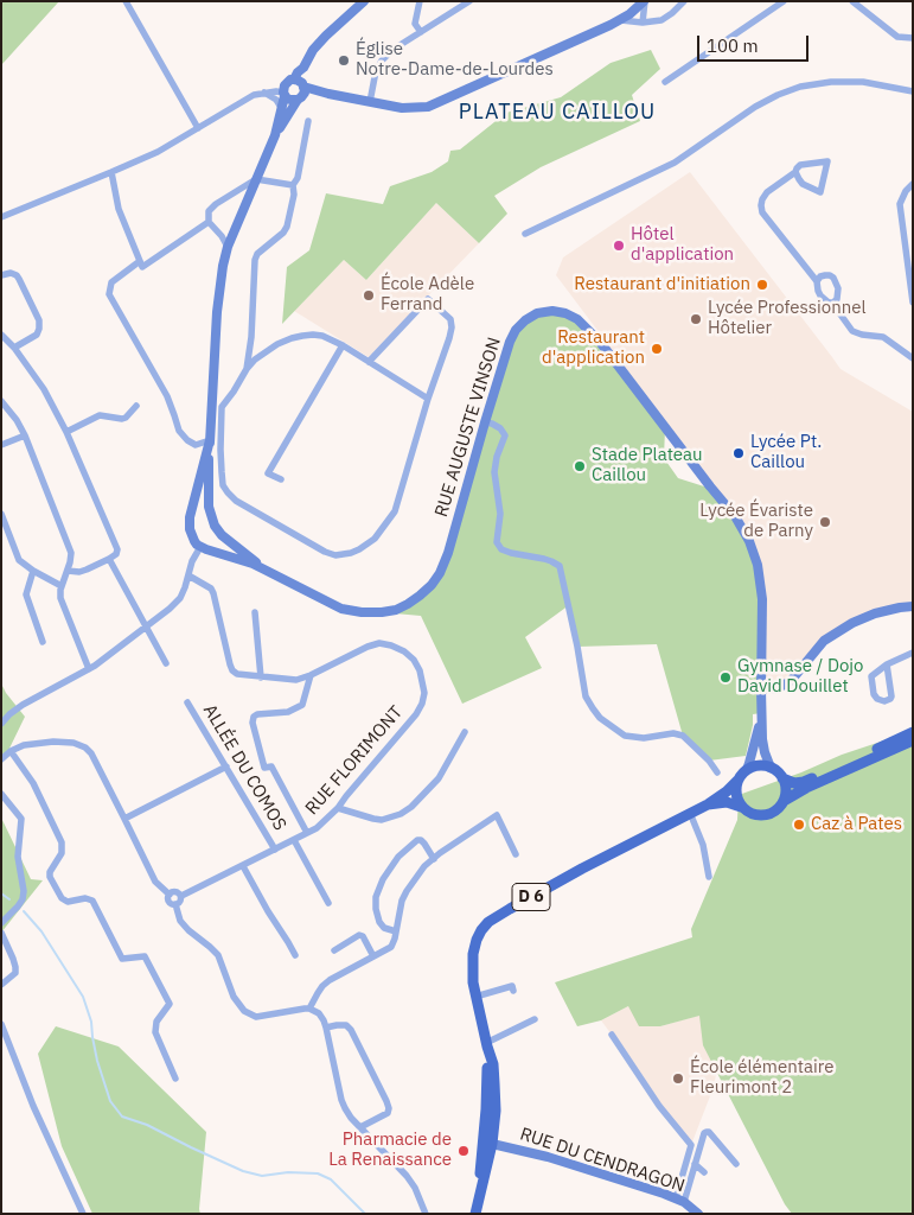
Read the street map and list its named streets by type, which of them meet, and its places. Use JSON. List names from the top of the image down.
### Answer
{
  "streets": {
    "main road": ["RUE AUGUSTE VINSON", "D 6", "RUE DU CENDRAGON"],
    "street": ["RUE FLORIMONT", "ALLÉE DU COMOS"]
  },
  "crossings": [
    ["RUE AUGUSTE VINSON", "D 6"],
    ["RUE FLORIMONT", "ALLÉE DU COMOS"],
    ["D 6", "RUE DU CENDRAGON"]
  ],
  "districts": ["PLATEAU CAILLOU"],
  "places": [
    "Église Notre-Dame-de-Lourdes",
    "Hôtel d'application",
    "Restaurant d'initiation",
    "École Adèle Ferrand",
    "Lycée Professionnel Hôtelier",
    "Restaurant d'application",
    "Lycée Pt. Caillou",
    "Stade Plateau Caillou",
    "Lycée Évariste de Parny",
    "Gymnase / Dojo David Douillet",
    "Caz à Pates",
    "École élémentaire Fleurimont 2",
    "Pharmacie de La Renaissance"
  ],
  "scale_bar": "100 m"
}
